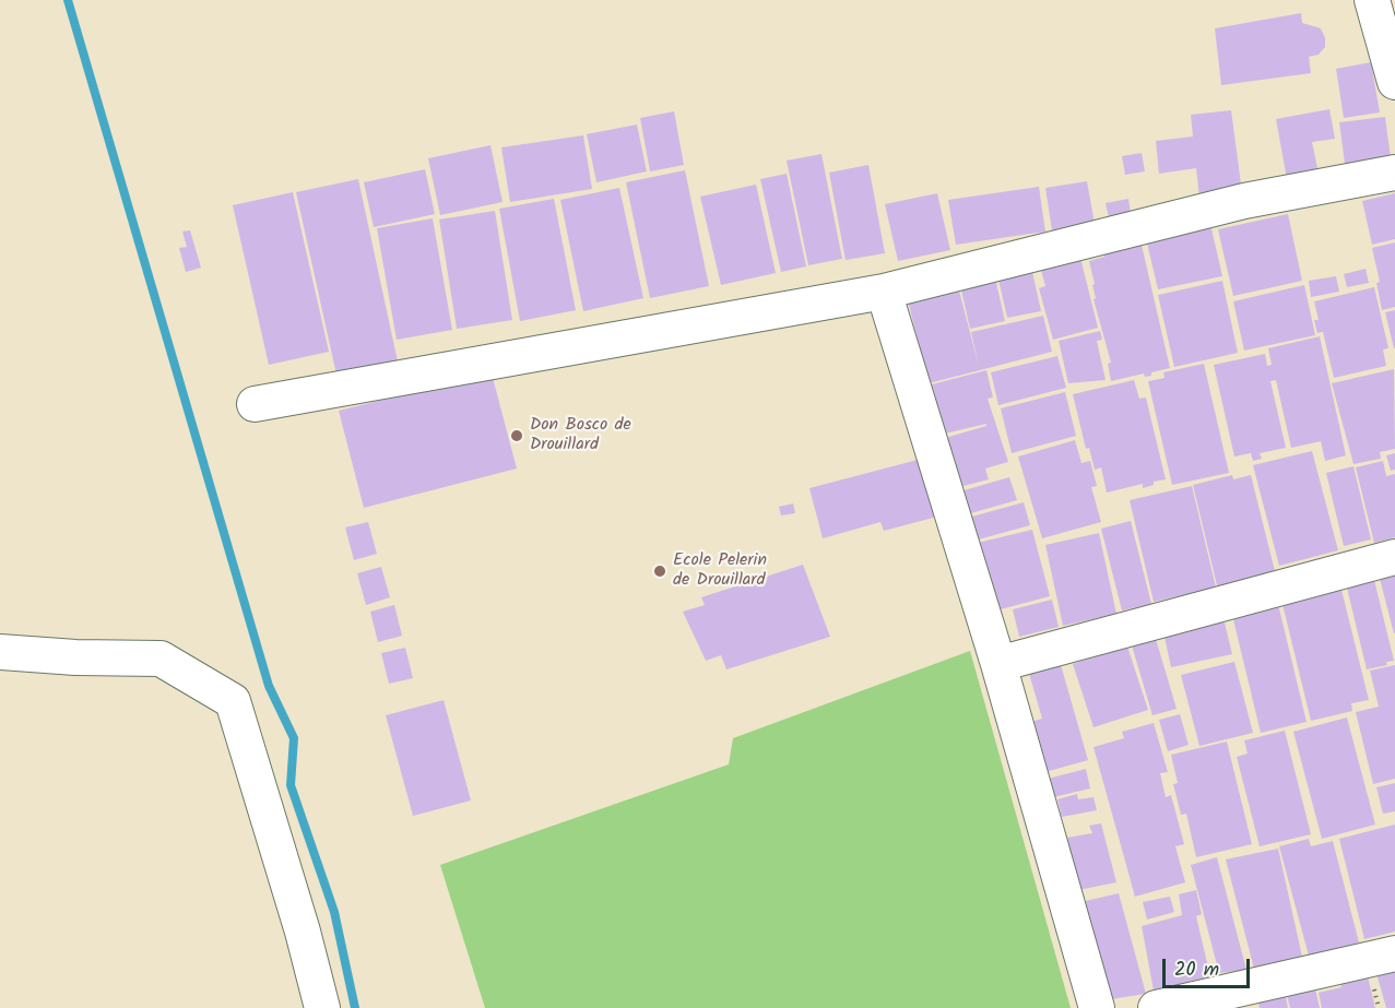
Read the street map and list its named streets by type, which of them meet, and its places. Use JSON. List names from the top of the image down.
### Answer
{
  "places": ["Don Bosco de Drouillard", "Ecole Pelerin de Drouillard"],
  "scale_bar": "20 m"
}
